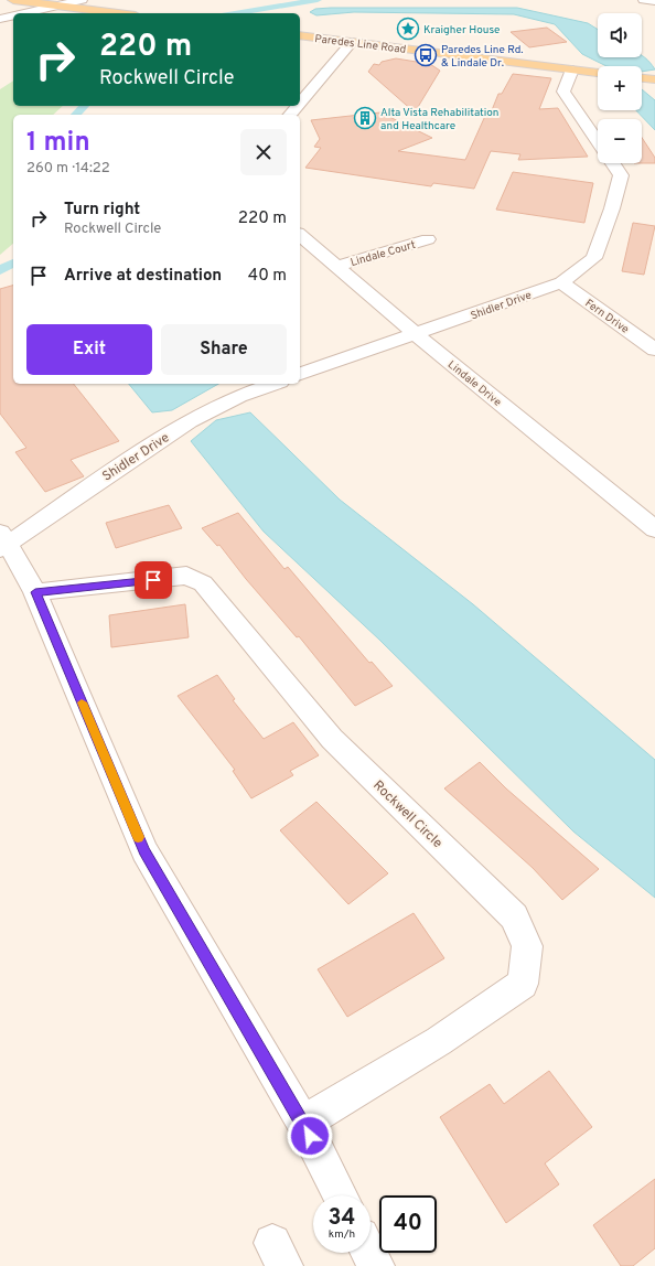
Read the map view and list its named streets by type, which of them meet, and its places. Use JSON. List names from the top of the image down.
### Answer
{
  "streets": {
    "main road": ["Paredes Line Road"],
    "street": [
      "Lindale Court",
      "Shidler Drive",
      "Fern Drive",
      "Lindale Drive",
      "Rockwell Circle"
    ]
  },
  "crossings": [
    ["Lindale Court", "Lindale Drive"],
    ["Shidler Drive", "Fern Drive"],
    ["Shidler Drive", "Lindale Drive"]
  ],
  "places": {
    "place": ["Kraigher House"],
    "bus stop": ["Paredes Line Rd. & Lindale Dr."],
    "building": ["Alta Vista Rehabilitation and Healthcare"]
  },
  "page": {
    "map_buttons": ["+", "−"],
    "turn": ["220 m", "Rockwell Circle"],
    "heading": ["1 min", "260 m · 14:22"],
    "list": [
      {
        "name": "Turn right",
        "note": "Rockwell Circle",
        "value": "220 m"
      },
      {
        "name": "Arrive at destination",
        "value": "40 m"
      }
    ],
    "buttons": ["Exit", "Share"],
    "speed": "34 km/h",
    "limit": "40"
  }
}
